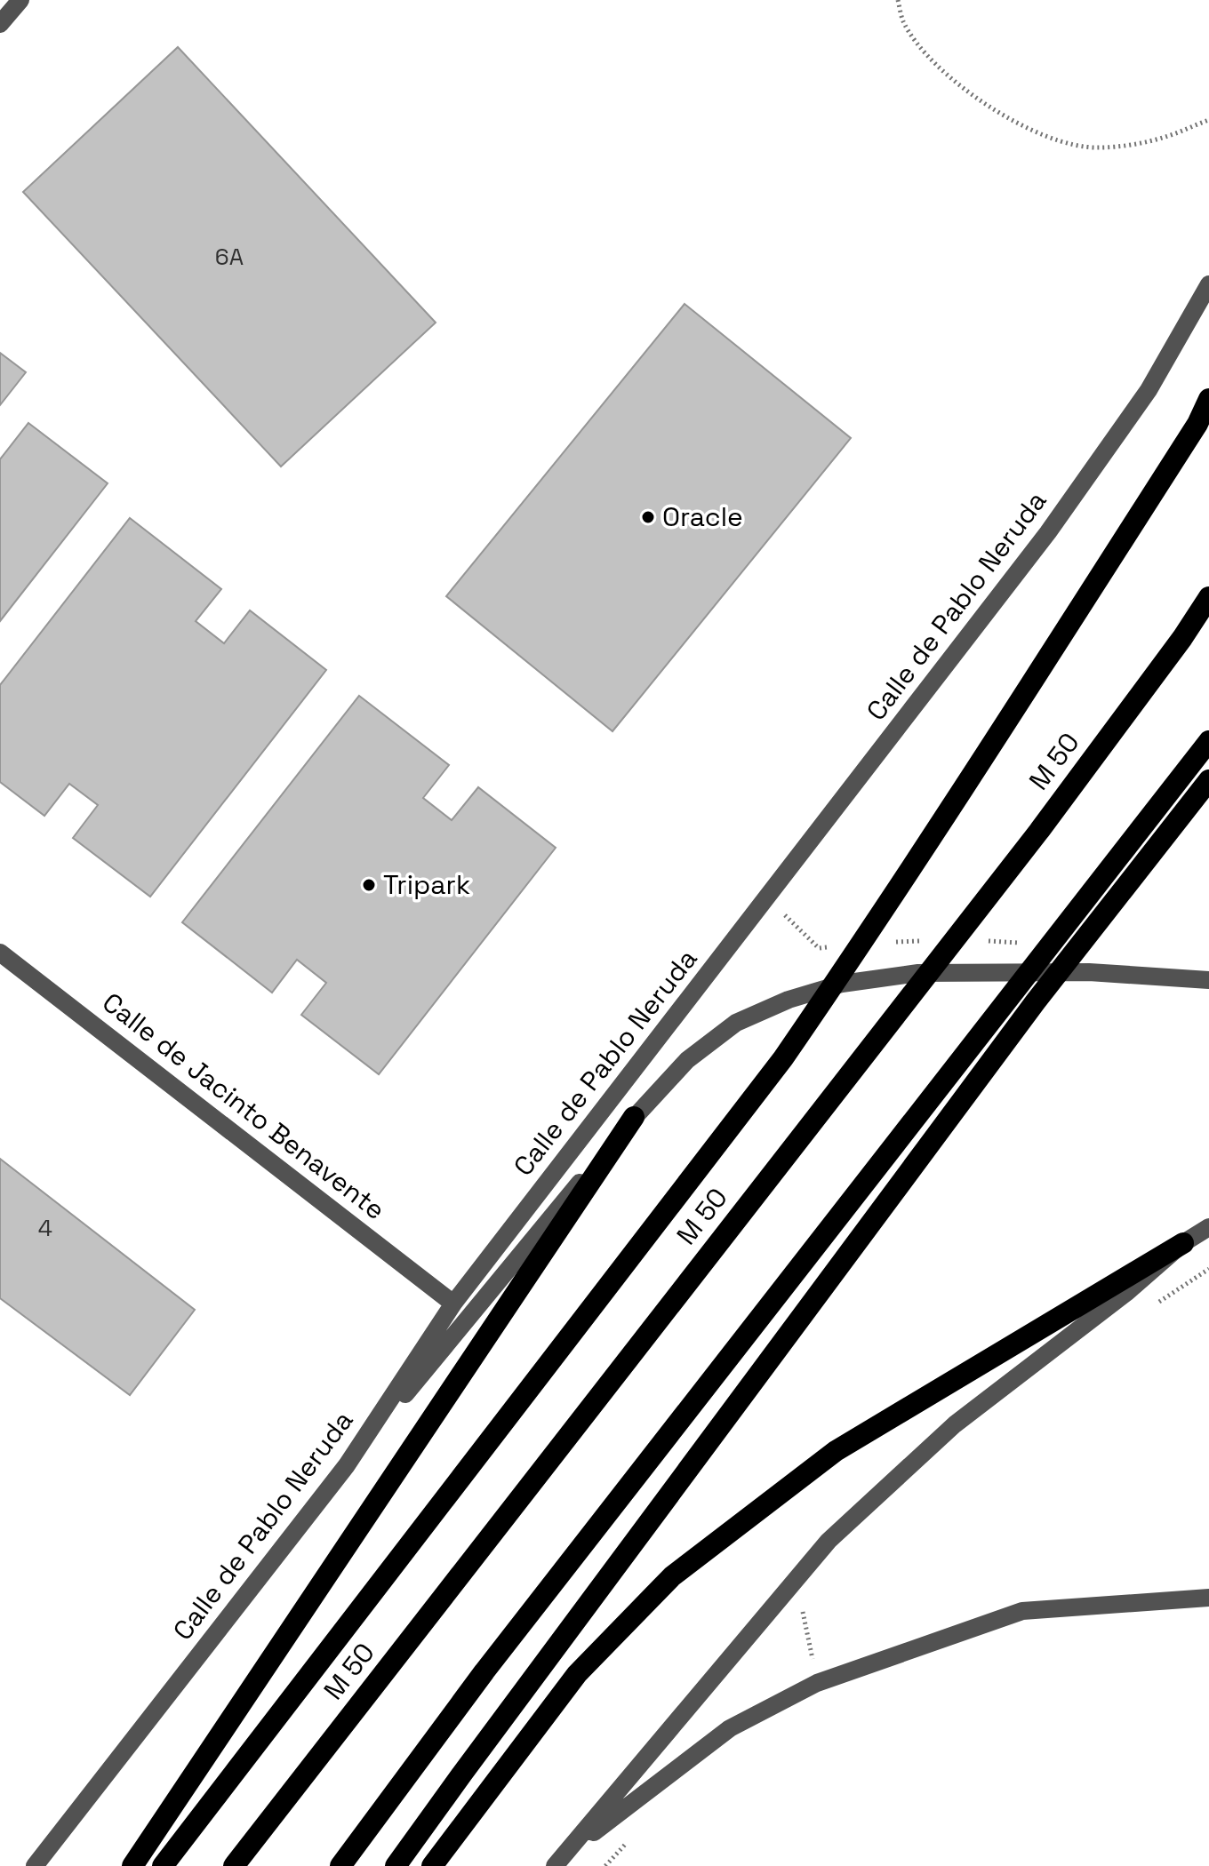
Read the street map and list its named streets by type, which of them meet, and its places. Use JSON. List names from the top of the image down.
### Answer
{
  "streets": {
    "highway": ["M 50"],
    "street": ["Calle de Pablo Neruda", "Calle de Jacinto Benavente"]
  },
  "crossings": [
    ["Calle de Pablo Neruda", "Calle de Jacinto Benavente"]
  ],
  "places": ["Oracle", "Tripark"],
  "house_numbers": ["6A", "4"]
}
